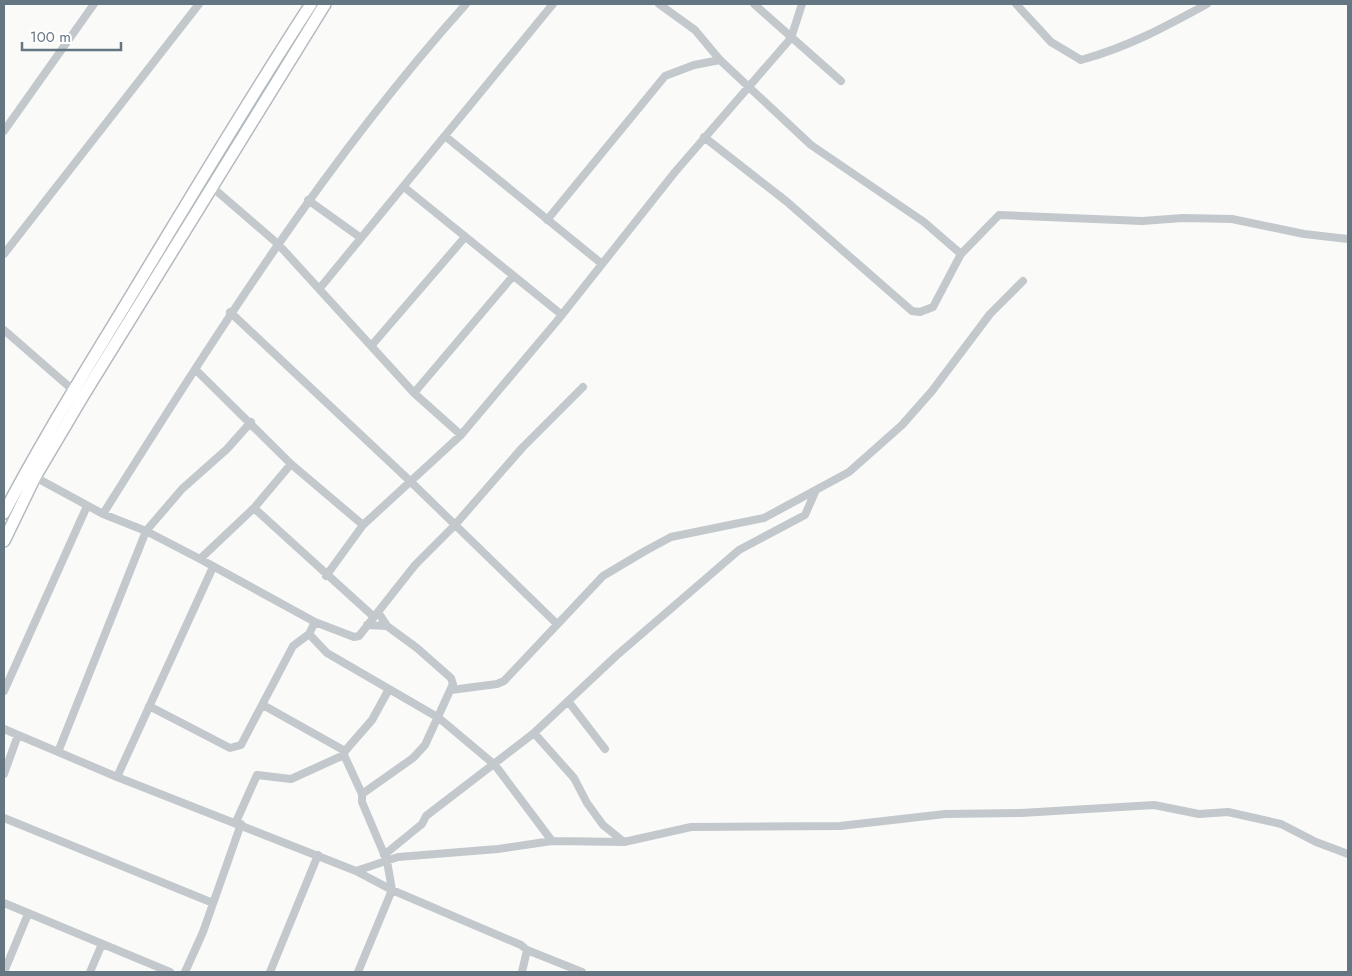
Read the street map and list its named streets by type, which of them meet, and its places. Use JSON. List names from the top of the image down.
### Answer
{
  "scale_bar": "100 m"
}
